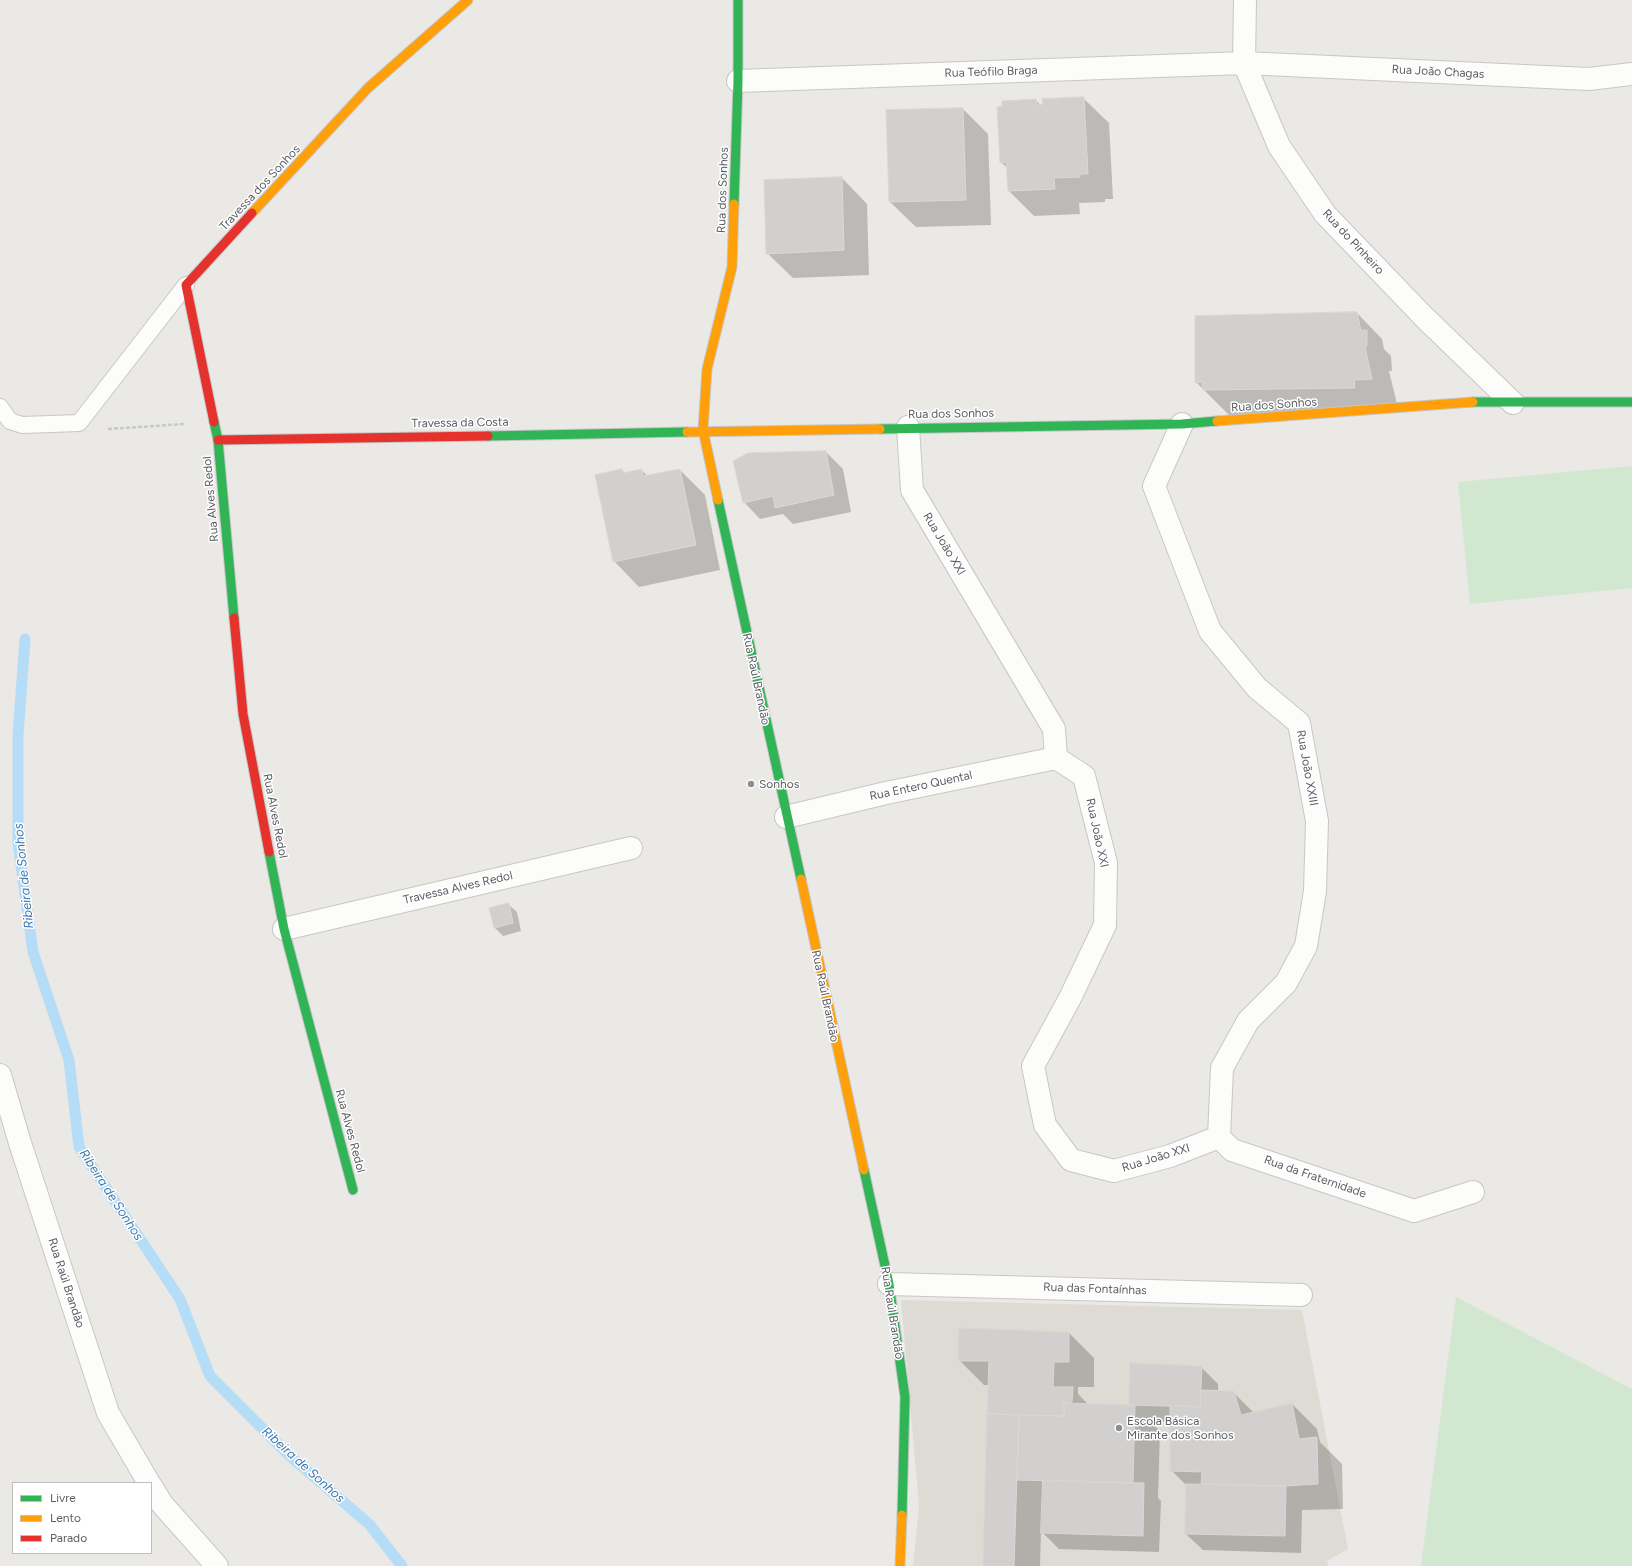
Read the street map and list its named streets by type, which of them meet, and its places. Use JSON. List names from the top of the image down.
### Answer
{
  "streets": {
    "street": [
      "Rua Teófilo Braga",
      "Rua João Chagas",
      "Travessa dos Sonhos",
      "Rua dos Sonhos",
      "Rua do Pinheiro",
      "Travessa da Costa",
      "Rua Alves Redol",
      "Rua João XXI",
      "Rua Raúl Brandão",
      "Rua João XXIII",
      "Rua Entero Quental",
      "Travessa Alves Redol",
      "Rua da Fraternidade",
      "Rua das Fontaínhas"
    ]
  },
  "crossings": [
    ["Rua Teófilo Braga", "Rua João Chagas"],
    ["Rua Teófilo Braga", "Rua dos Sonhos"],
    ["Rua Teófilo Braga", "Rua do Pinheiro"],
    ["Rua João Chagas", "Rua do Pinheiro"],
    ["Rua dos Sonhos", "Rua do Pinheiro"],
    ["Rua dos Sonhos", "Travessa da Costa"],
    ["Rua dos Sonhos", "Rua João XXI"],
    ["Rua dos Sonhos", "Rua Raúl Brandão"],
    ["Rua dos Sonhos", "Rua João XXIII"],
    ["Travessa da Costa", "Rua Alves Redol"],
    ["Travessa da Costa", "Rua Raúl Brandão"],
    ["Rua Alves Redol", "Travessa Alves Redol"],
    ["Rua João XXI", "Rua João XXIII"],
    ["Rua João XXI", "Rua Entero Quental"],
    ["Rua João XXI", "Rua da Fraternidade"],
    ["Rua Raúl Brandão", "Rua Entero Quental"],
    ["Rua Raúl Brandão", "Rua das Fontaínhas"],
    ["Rua João XXIII", "Rua da Fraternidade"]
  ],
  "water": ["Ribeira de Sonhos"],
  "places": ["Sonhos", "Escola Básica Mirante dos Sonhos"],
  "legend": ["Livre", "Lento", "Parado"]
}
